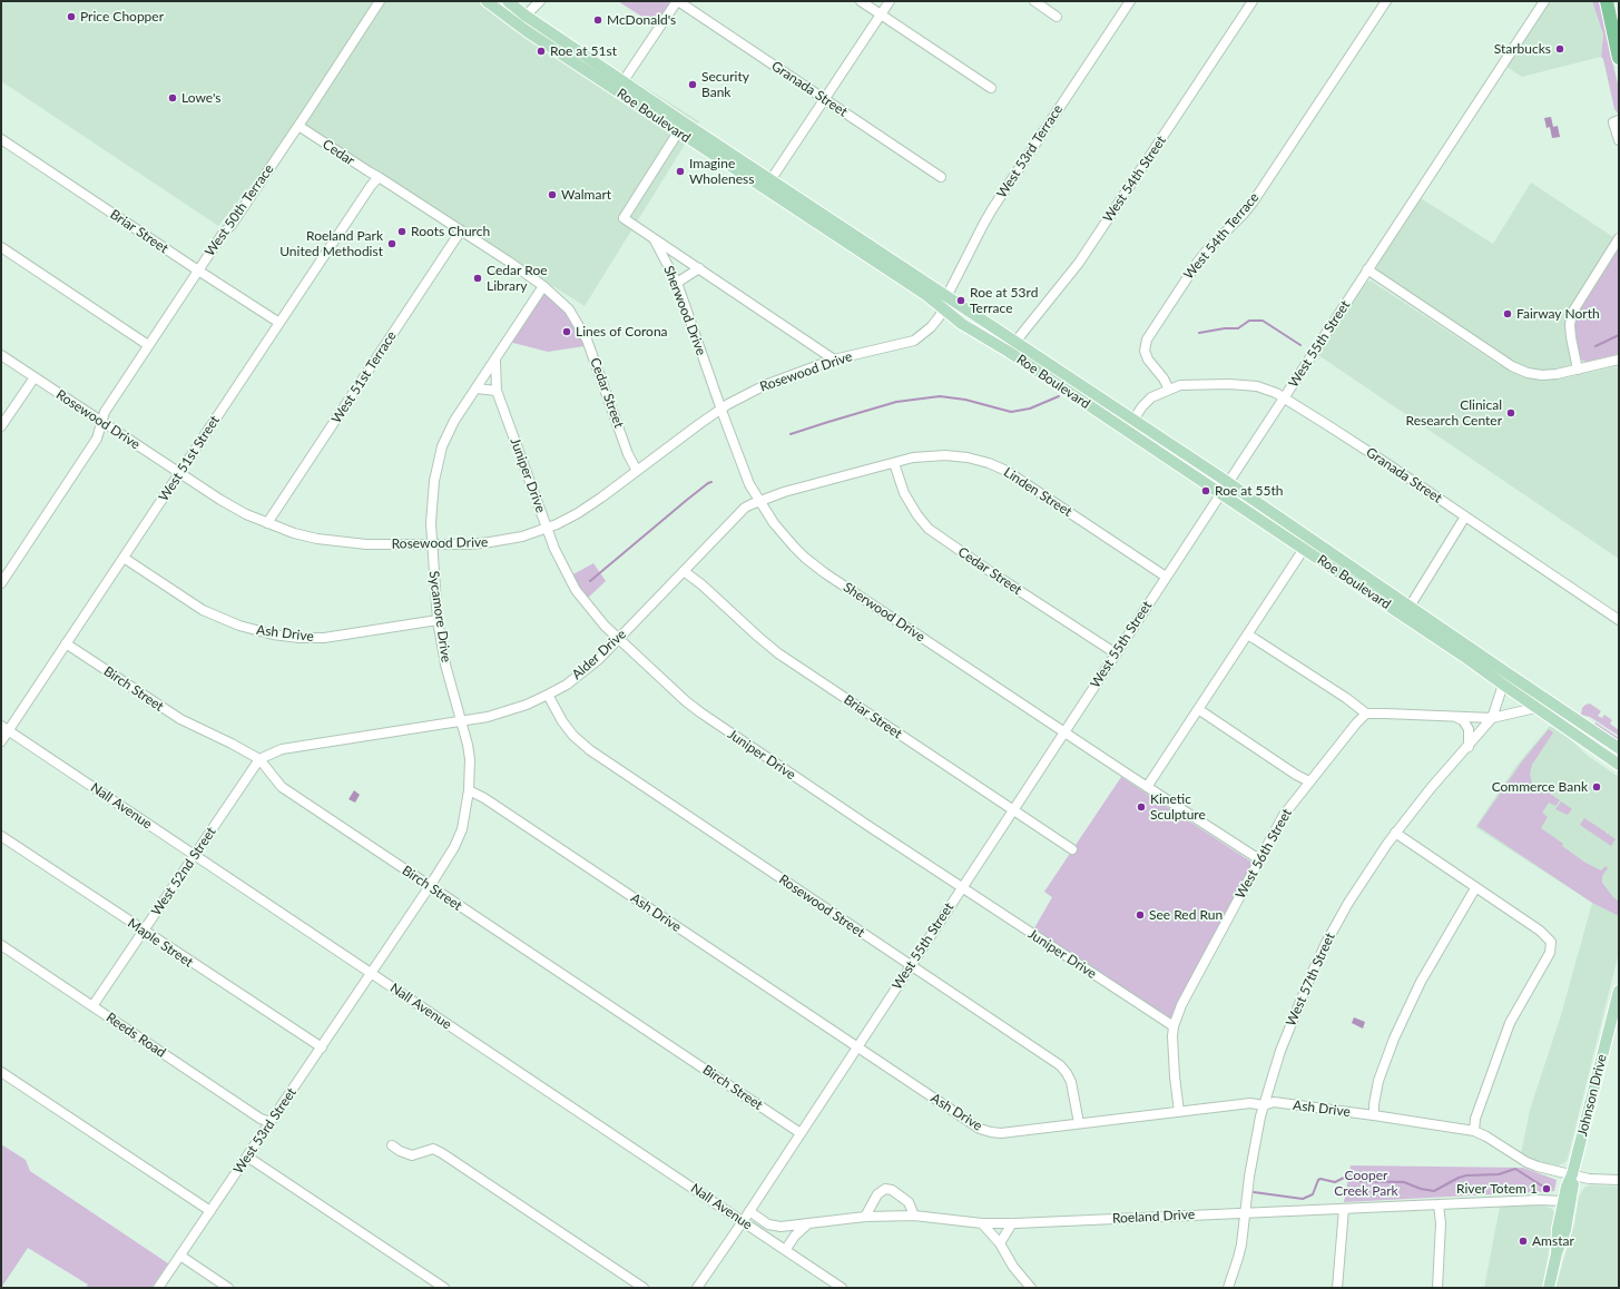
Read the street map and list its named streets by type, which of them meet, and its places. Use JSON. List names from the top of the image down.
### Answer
{
  "streets": {
    "main road": ["Roe Boulevard", "Johnson Drive"],
    "street": [
      "Granada Street",
      "West 53rd Terrace",
      "Cedar",
      "West 54th Street",
      "West 50th Terrace",
      "Briar Street",
      "West 54th Terrace",
      "Sherwood Drive",
      "West 55th Street",
      "Rosewood Drive",
      "West 51st Terrace",
      "Cedar Street",
      "West 51st Street",
      "Juniper Drive",
      "Linden Street",
      "Sycamore Drive",
      "Ash Drive",
      "Alder Drive",
      "Birch Street",
      "Nall Avenue",
      "West 56th Street",
      "West 52nd Street",
      "Rosewood Street",
      "Maple Street",
      "West 57th Street",
      "Reeds Road",
      "West 53rd Street",
      "Roeland Drive"
    ]
  },
  "crossings": [
    ["Granada Street", "West 54th Terrace"],
    ["Granada Street", "West 55th Street"],
    ["Roe Boulevard", "West 53rd Terrace"],
    ["Roe Boulevard", "West 54th Street"],
    ["Roe Boulevard", "West 55th Street"],
    ["Roe Boulevard", "Rosewood Drive"],
    ["Roe Boulevard", "West 57th Street"],
    ["West 53rd Terrace", "Rosewood Drive"],
    ["Cedar", "West 50th Terrace"],
    ["Cedar", "Cedar Street"],
    ["Cedar", "West 51st Street"],
    ["West 50th Terrace", "Briar Street"],
    ["West 50th Terrace", "Rosewood Drive"],
    ["Briar Street", "West 55th Street"],
    ["Briar Street", "West 51st Street"],
    ["Briar Street", "Alder Drive"],
    ["Sherwood Drive", "West 55th Street"],
    ["Sherwood Drive", "Rosewood Drive"],
    ["Sherwood Drive", "Alder Drive"],
    ["Sherwood Drive", "West 56th Street"],
    ["West 55th Street", "Cedar Street"],
    ["West 55th Street", "Juniper Drive"],
    ["West 55th Street", "Linden Street"],
    ["West 55th Street", "Ash Drive"],
    ["West 55th Street", "Birch Street"],
    ["West 55th Street", "Nall Avenue"],
    ["West 55th Street", "Rosewood Street"],
    ["West 55th Street", "Roeland Drive"],
    ["Rosewood Drive", "West 51st Terrace"],
    ["Rosewood Drive", "Cedar Street"],
    ["Rosewood Drive", "West 51st Street"],
    ["Rosewood Drive", "Juniper Drive"],
    ["Rosewood Drive", "Sycamore Drive"],
    ["West 51st Terrace", "Cedar Street"],
    ["Cedar Street", "West 51st Street"],
    ["Cedar Street", "Linden Street"],
    ["Cedar Street", "Sycamore Drive"],
    ["Cedar Street", "Alder Drive"],
    ["West 51st Street", "Ash Drive"],
    ["West 51st Street", "Birch Street"],
    ["West 51st Street", "Nall Avenue"],
    ["Juniper Drive", "Sycamore Drive"],
    ["Juniper Drive", "Alder Drive"],
    ["Juniper Drive", "West 56th Street"],
    ["Linden Street", "Alder Drive"],
    ["Sycamore Drive", "Ash Drive"],
    ["Sycamore Drive", "Alder Drive"],
    ["Sycamore Drive", "Birch Street"],
    ["Sycamore Drive", "Nall Avenue"],
    ["Sycamore Drive", "West 53rd Street"],
    ["Ash Drive", "West 56th Street"],
    ["Ash Drive", "Rosewood Street"],
    ["Ash Drive", "West 57th Street"],
    ["Ash Drive", "Johnson Drive"],
    ["Alder Drive", "Birch Street"],
    ["Alder Drive", "West 52nd Street"],
    ["Alder Drive", "Rosewood Street"],
    ["Birch Street", "West 52nd Street"],
    ["Nall Avenue", "West 52nd Street"],
    ["Nall Avenue", "West 53rd Street"],
    ["West 52nd Street", "Maple Street"],
    ["West 52nd Street", "Reeds Road"],
    ["Maple Street", "West 53rd Street"],
    ["West 57th Street", "Roeland Drive"],
    ["Reeds Road", "West 53rd Street"],
    ["Johnson Drive", "Roeland Drive"]
  ],
  "parks": ["Cooper Creek Park"],
  "places": [
    "Price Chopper",
    "McDonald's",
    "Starbucks",
    "Roe at 51st",
    "Security Bank",
    "Lowe's",
    "Imagine Wholeness",
    "Walmart",
    "Roots Church",
    "Roeland Park United Methodist",
    "Cedar Roe Library",
    "Roe at 53rd Terrace",
    "Fairway North",
    "Lines of Corona",
    "Clinical Research Center",
    "Roe at 55th",
    "Commerce Bank",
    "Kinetic Sculpture",
    "See Red Run",
    "River Totem 1",
    "Amstar"
  ]
}
